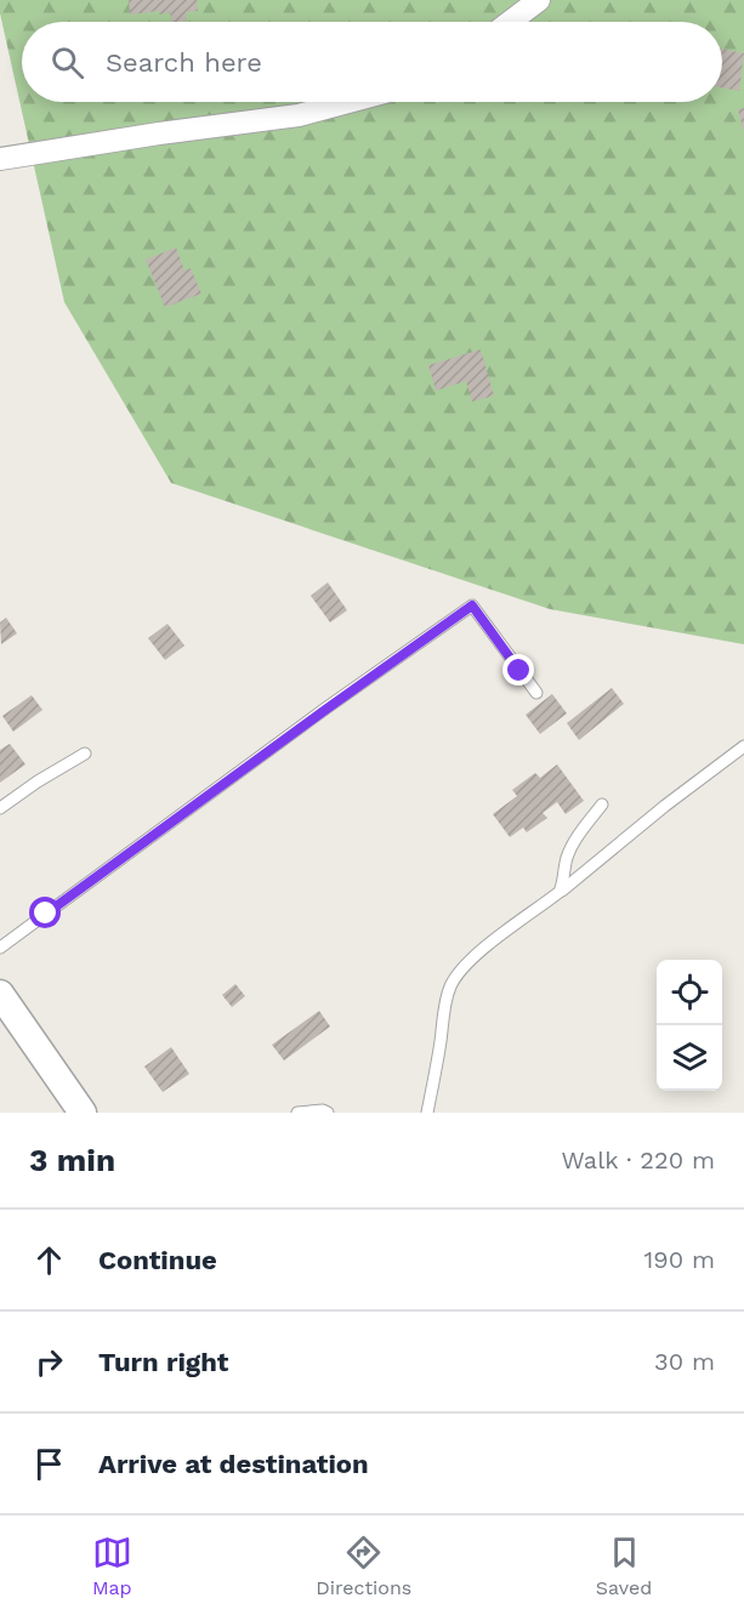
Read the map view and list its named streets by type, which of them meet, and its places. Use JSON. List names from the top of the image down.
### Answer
{
  "page": {
    "search": "Search here",
    "heading": ["3 min", "Walk · 220 m"],
    "list": [
      ["Continue", "190 m"],
      ["Turn right", "30 m"],
      "Arrive at destination"
    ],
    "nav": ["Map", "Directions", "Saved"]
  }
}
